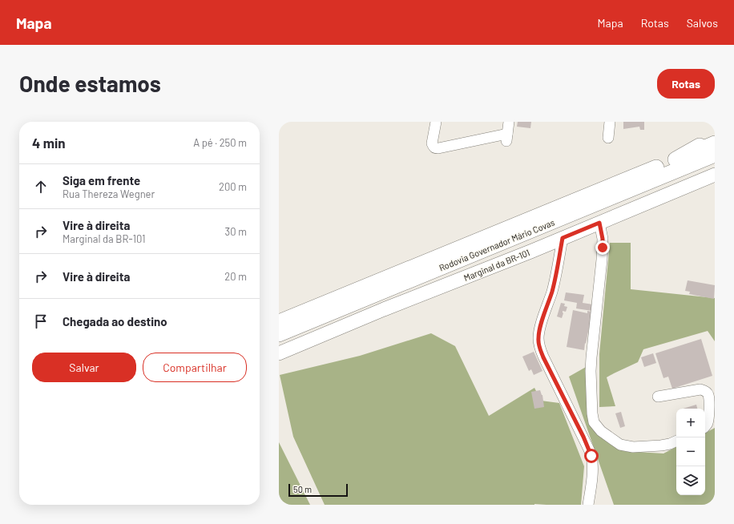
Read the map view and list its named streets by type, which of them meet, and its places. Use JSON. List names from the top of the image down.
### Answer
{
  "streets": {
    "highway": ["Rodovia Governador Mário Covas"],
    "main road": ["Marginal da BR-101"]
  },
  "scale_bar": "50 m",
  "page": {
    "header": "Mapa",
    "nav": ["Mapa", "Rotas", "Salvos"],
    "buttons": [
      "Rotas",
      ["Salvar", "Compartilhar"]
    ],
    "title": "Onde estamos",
    "heading": ["4 min", "A pé · 250 m"],
    "list": [
      ["Siga em frente", "Rua Thereza Wegner", "200 m"],
      ["Vire à direita", "Marginal da BR-101", "30 m"],
      ["Vire à direita", "20 m"],
      "Chegada ao destino"
    ],
    "map_buttons": ["+", "−"],
    "scale": "50 m"
  }
}
